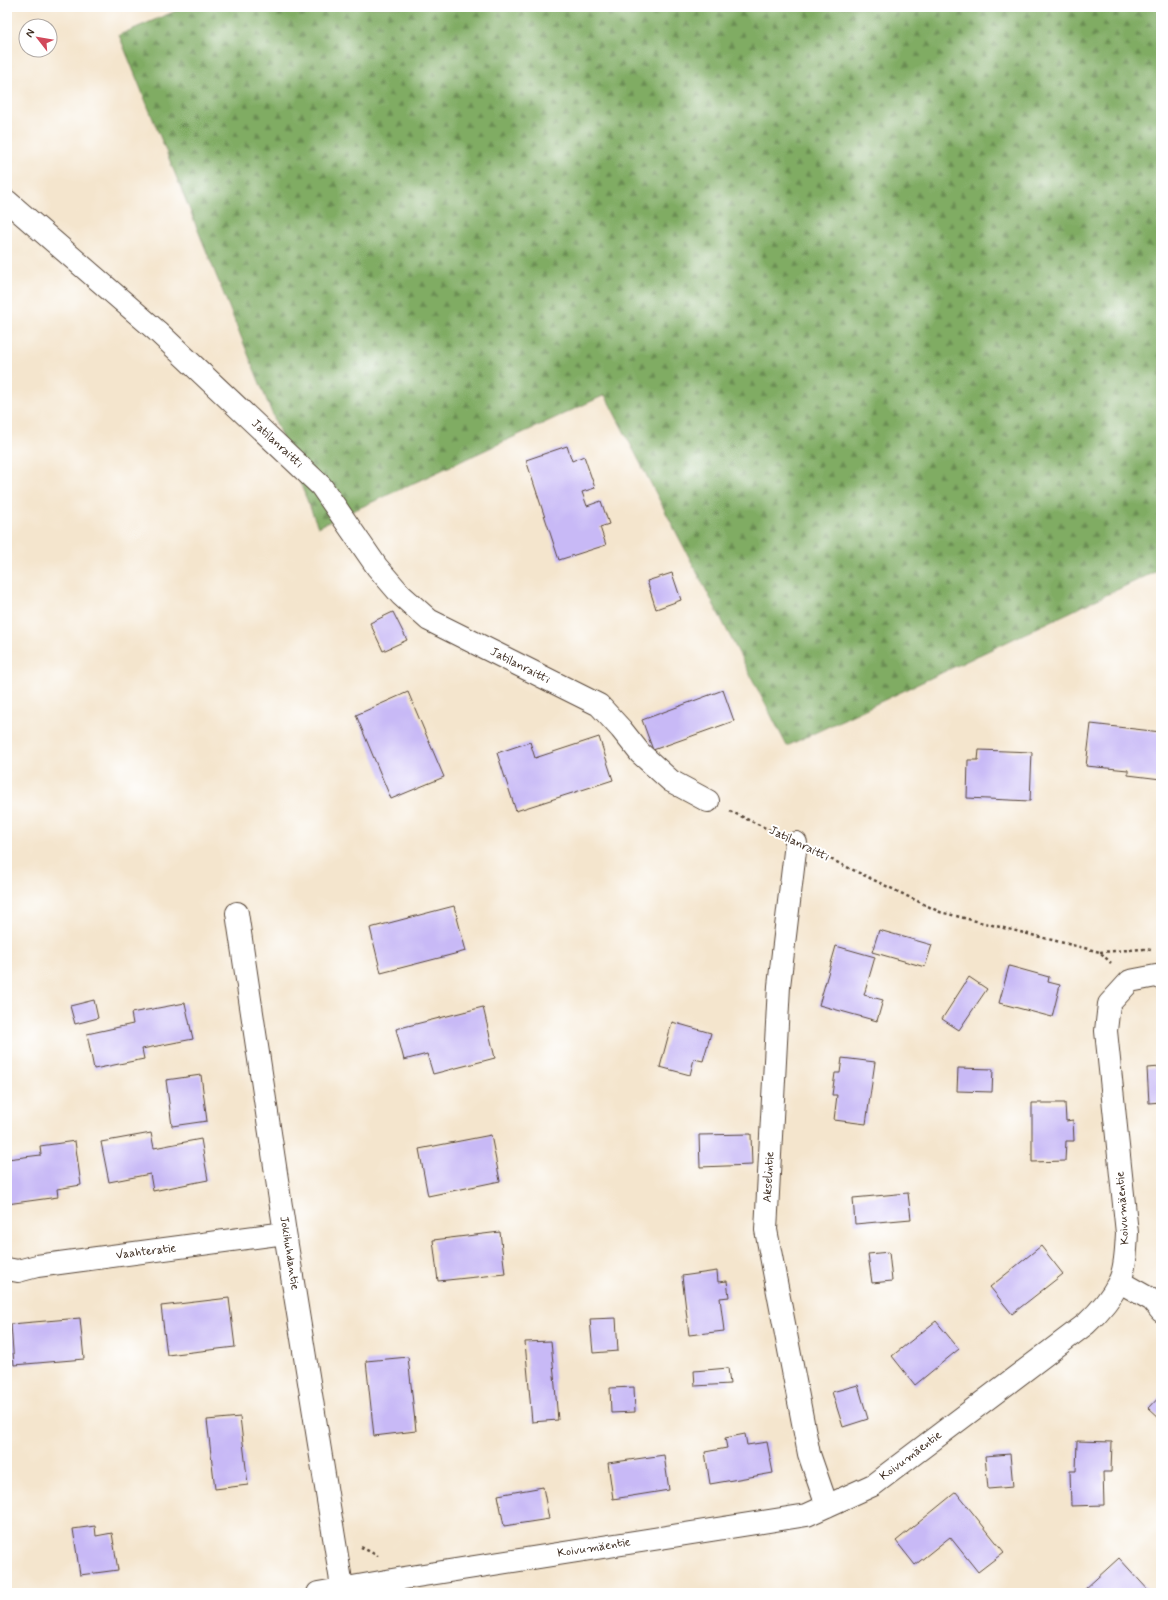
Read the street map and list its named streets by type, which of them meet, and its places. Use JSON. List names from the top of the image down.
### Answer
{
  "streets": {
    "street": [
      "Jatilanraitti",
      "Akselintie",
      "Koivumäentie",
      "Vaahteratie",
      "Jokihuhdantie"
    ]
  },
  "crossings": [
    ["Jatilanraitti", "Akselintie"],
    ["Jatilanraitti", "Koivumäentie"],
    ["Akselintie", "Koivumäentie"],
    ["Koivumäentie", "Jokihuhdantie"],
    ["Vaahteratie", "Jokihuhdantie"]
  ],
  "north": "top left"
}
